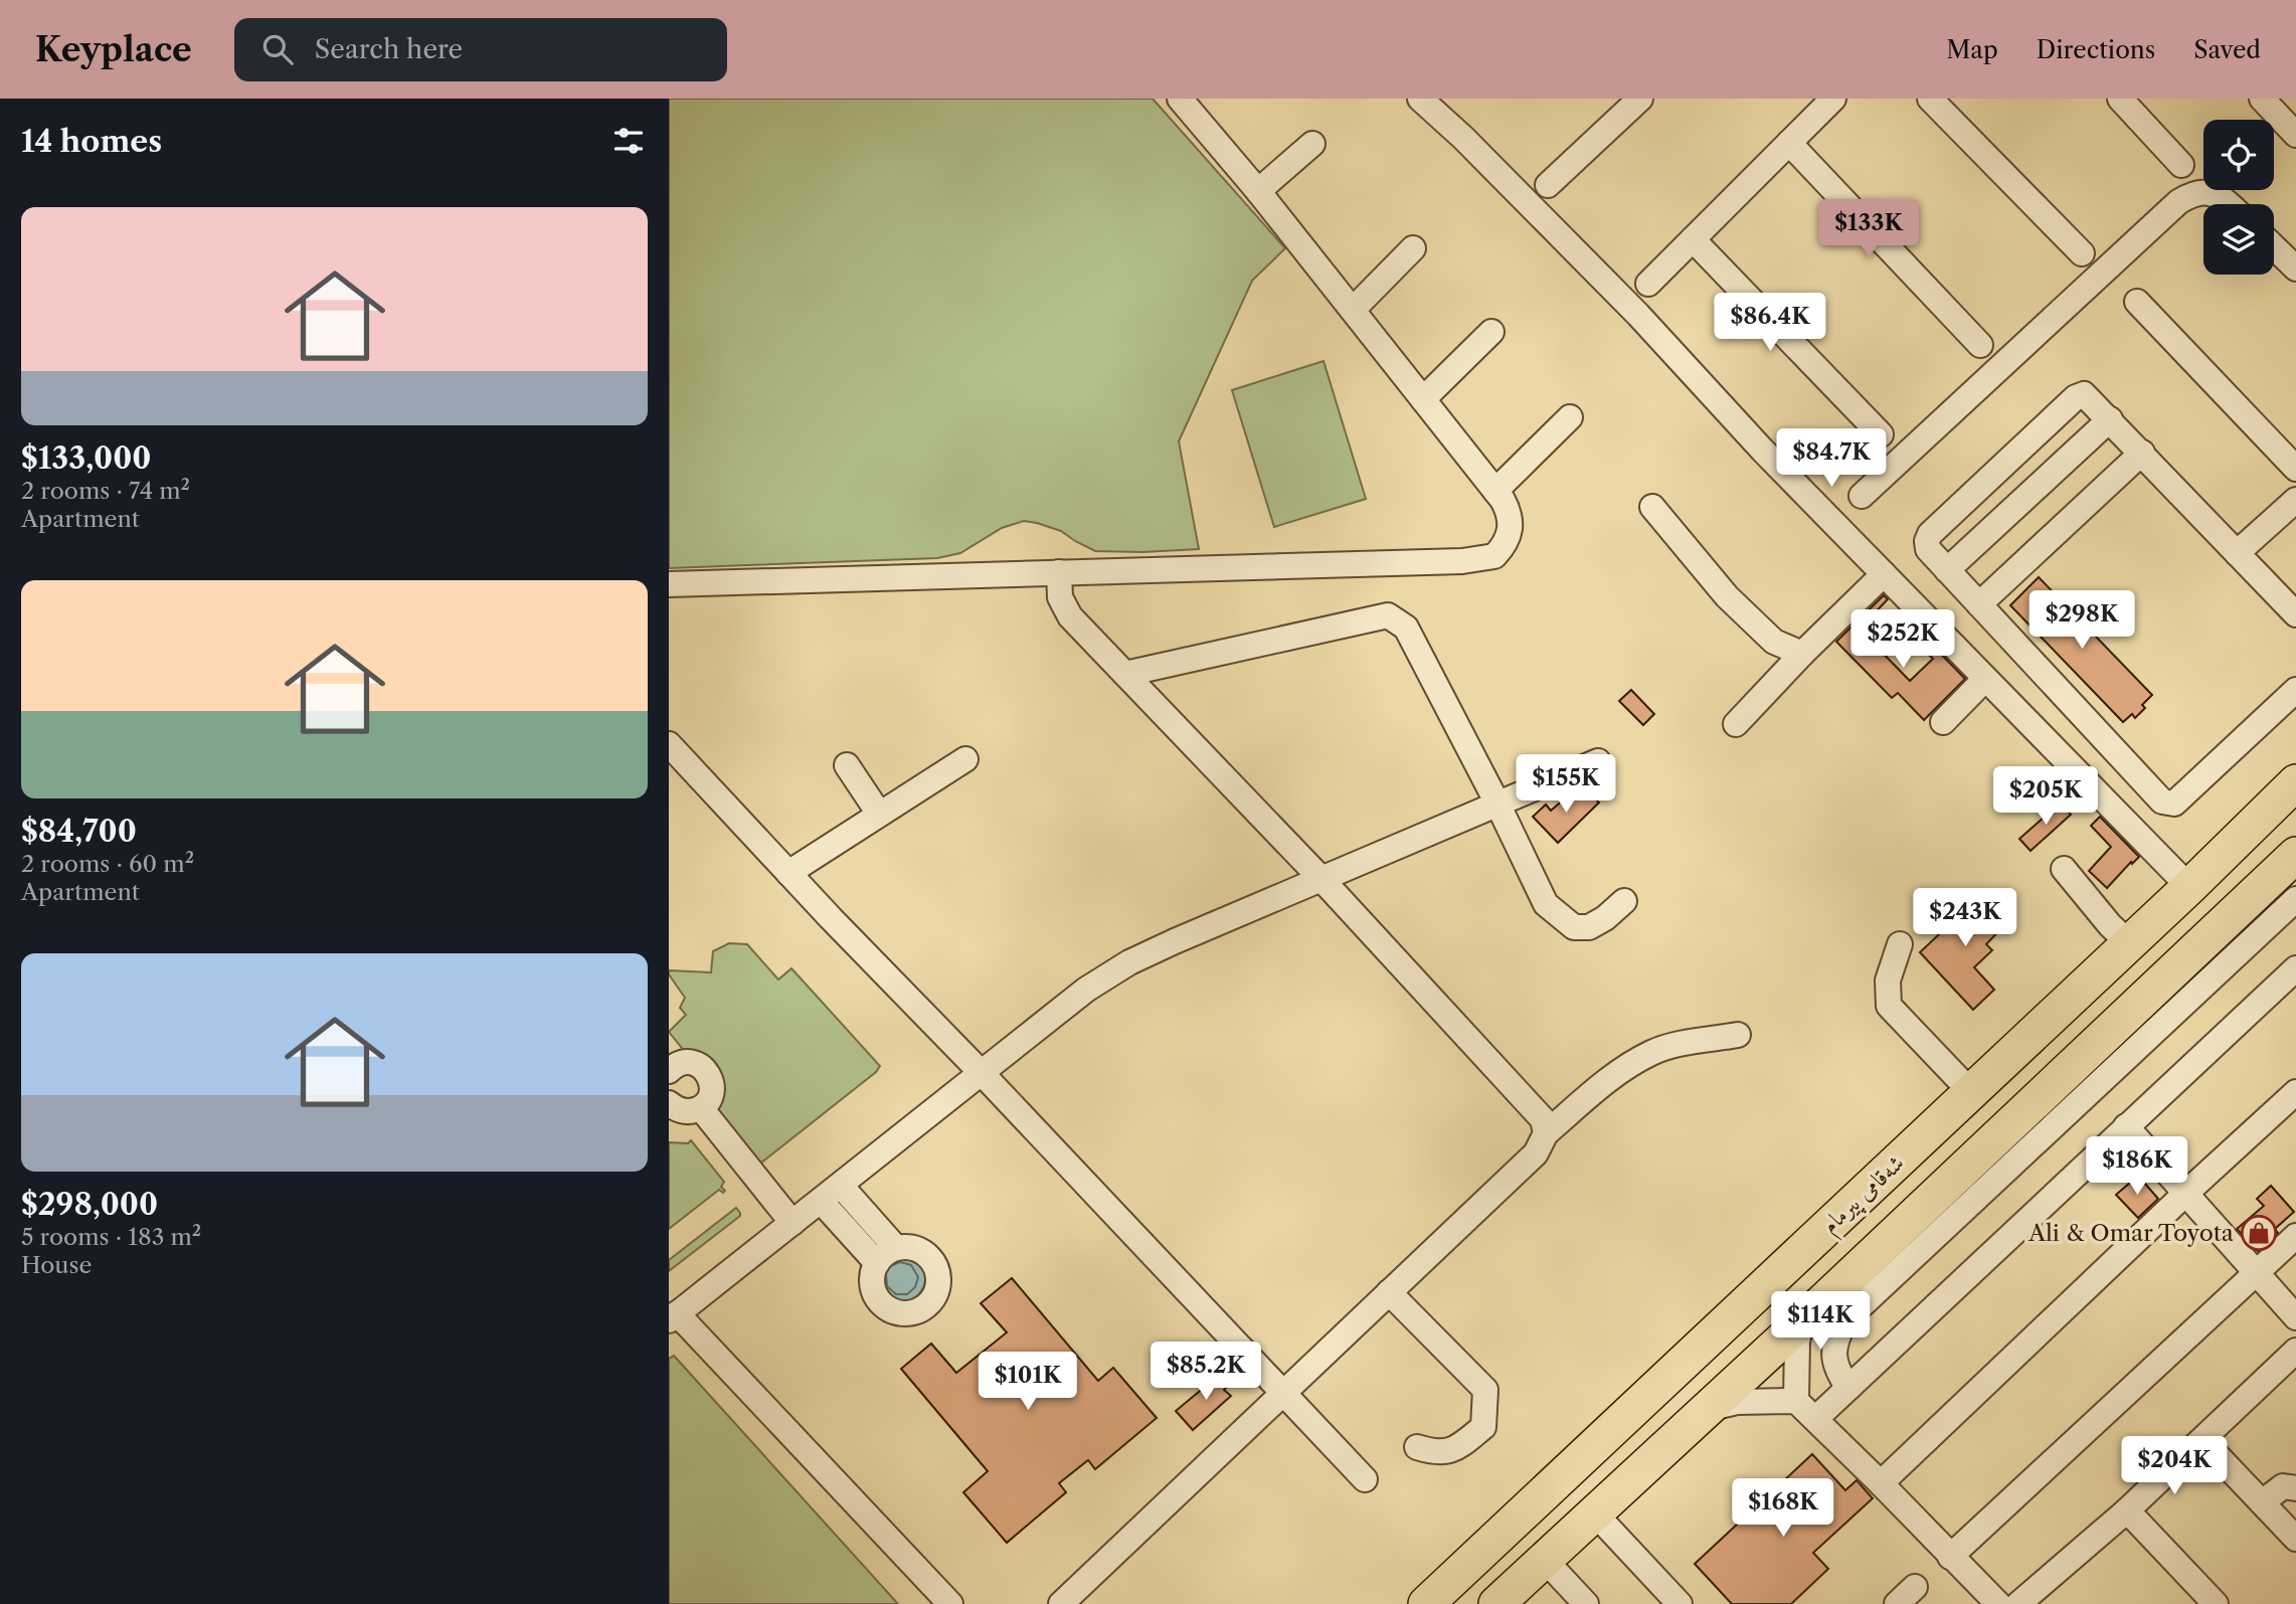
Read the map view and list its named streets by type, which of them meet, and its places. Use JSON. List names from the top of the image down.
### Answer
{
  "streets": {
    "highway": ["شەقامی پیرمام"]
  },
  "places": {
    "shop": ["Ali & Omar Toyota"]
  },
  "page": {
    "header": "Keyplace",
    "search": "Search here",
    "nav": ["Map", "Directions", "Saved"],
    "heading": "14 homes",
    "list": [
      {
        "name": "$133,000",
        "note": "2 rooms · 74 m² · Apartment"
      },
      {
        "name": "$84,700",
        "note": "2 rooms · 60 m² · Apartment"
      },
      {
        "name": "$298,000",
        "note": "5 rooms · 183 m² · House"
      }
    ],
    "price": [
      "$133K",
      "$86.4K",
      "$84.7K",
      "$298K",
      "$252K",
      "$155K",
      "$205K",
      "$243K",
      "$186K",
      "$114K",
      "$85.2K",
      "$101K",
      "$204K",
      "$168K"
    ]
  }
}
